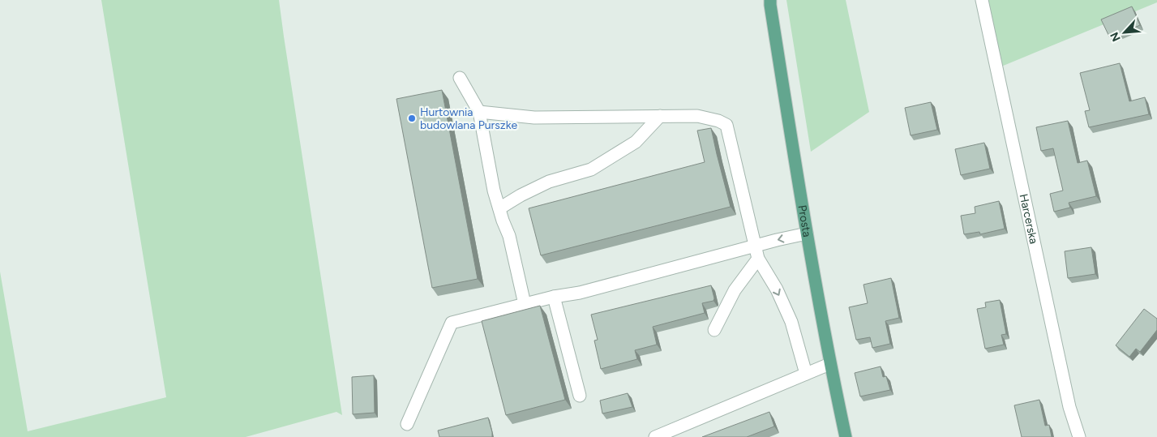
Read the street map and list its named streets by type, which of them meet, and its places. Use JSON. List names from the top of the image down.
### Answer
{
  "streets": {
    "main road": ["Prosta"],
    "street": ["Harcerska"]
  },
  "places": ["Hurtownia budowlana Purszke"],
  "north": "bottom left"
}
